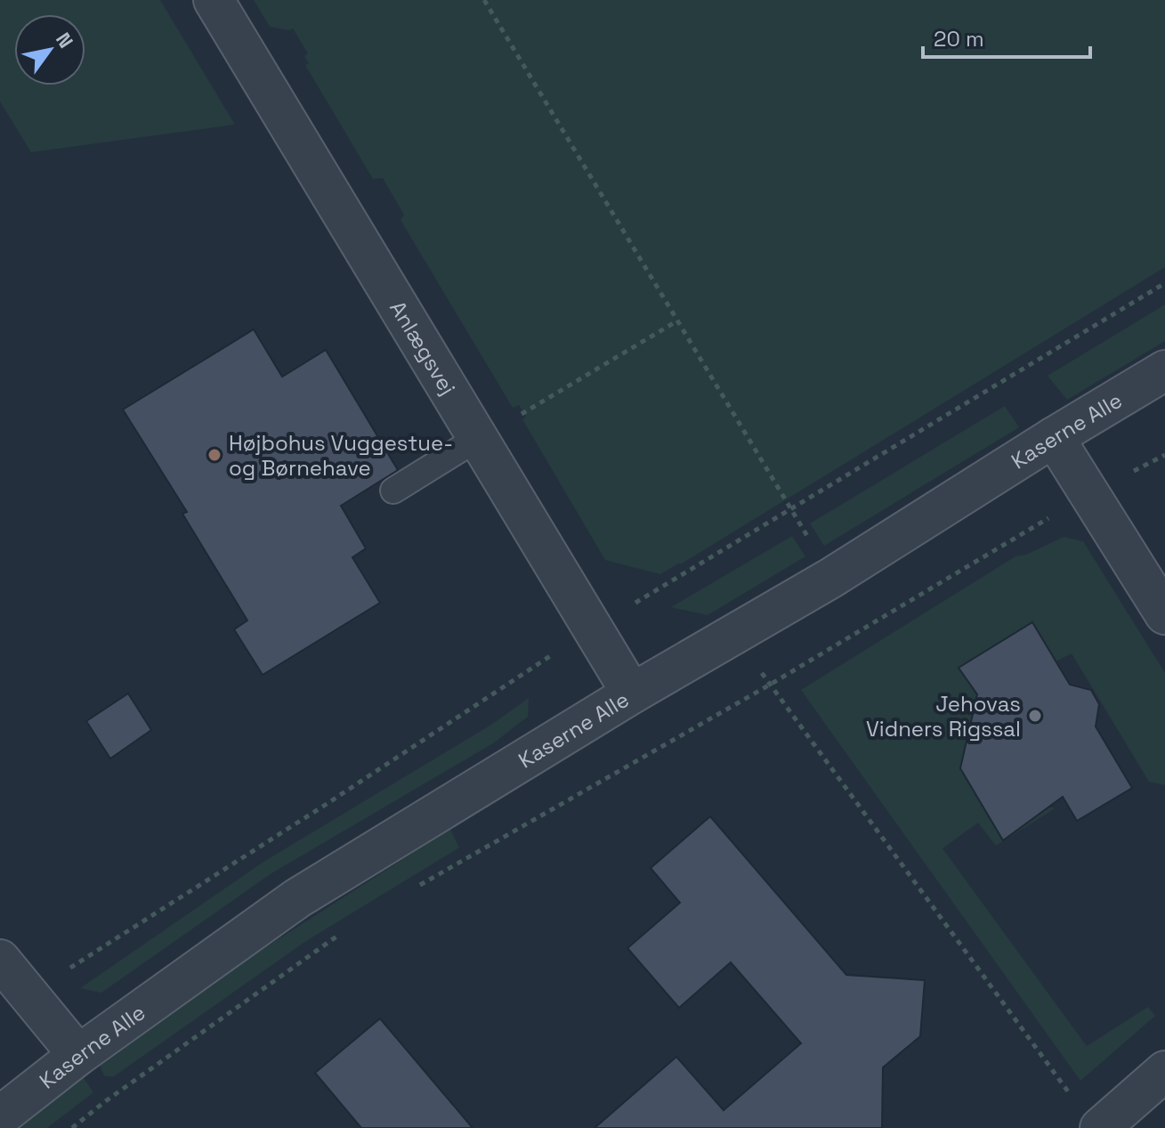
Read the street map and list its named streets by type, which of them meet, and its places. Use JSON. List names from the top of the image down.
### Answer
{
  "streets": {
    "street": ["Anlægsvej", "Kaserne Alle"]
  },
  "crossings": [
    ["Anlægsvej", "Kaserne Alle"]
  ],
  "places": ["Højbohus Vuggestue- og Børnehave", "Jehovas Vidners Rigssal"],
  "scale_bar": "20 m",
  "north": "top right"
}
